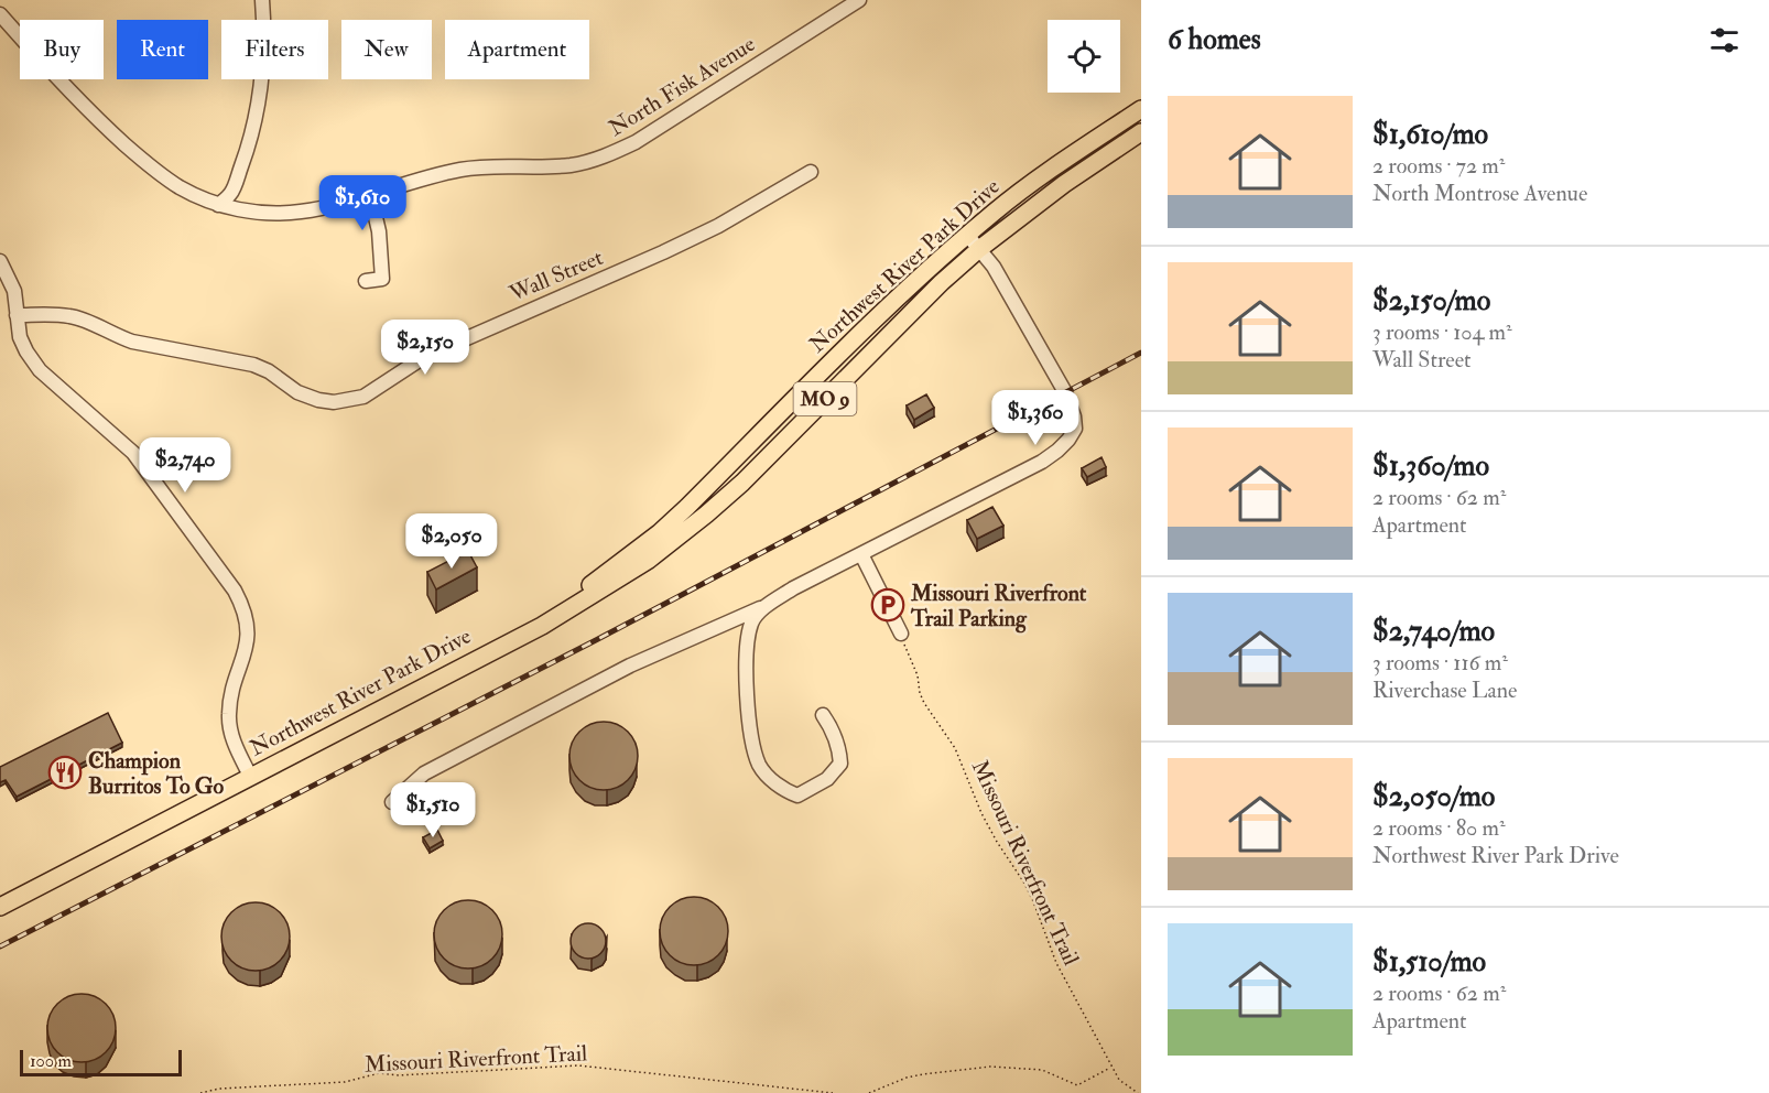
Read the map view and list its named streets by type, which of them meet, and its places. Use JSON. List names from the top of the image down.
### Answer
{
  "streets": {
    "main road": ["Northwest River Park Drive", "MO 9"],
    "street": ["North Fisk Avenue", "Wall Street"],
    "path": ["Missouri Riverfront Trail"]
  },
  "places": {
    "parking": ["Missouri Riverfront Trail Parking"],
    "restaurant": ["Champion Burritos To Go"]
  },
  "scale_bar": "100 m",
  "page": {
    "heading": "6 homes",
    "chip": [
      "Buy",
      "Rent",
      "Filters",
      "New",
      "Apartment"
    ],
    "list": [
      {
        "name": "$1,610/mo",
        "note": "2 rooms · 72 m² · North Montrose Avenue"
      },
      {
        "name": "$2,150/mo",
        "note": "3 rooms · 104 m² · Wall Street"
      },
      {
        "name": "$1,360/mo",
        "note": "2 rooms · 62 m² · Apartment"
      },
      {
        "name": "$2,740/mo",
        "note": "3 rooms · 116 m² · Riverchase Lane"
      },
      {
        "name": "$2,050/mo",
        "note": "2 rooms · 80 m² · Northwest River Park Drive"
      },
      {
        "name": "$1,510/mo",
        "note": "2 rooms · 62 m² · Apartment"
      }
    ],
    "price": [
      "$1,610",
      "$2,150",
      "$1,360",
      "$2,740",
      "$2,050",
      "$1,510"
    ],
    "scale": "100 m"
  }
}
